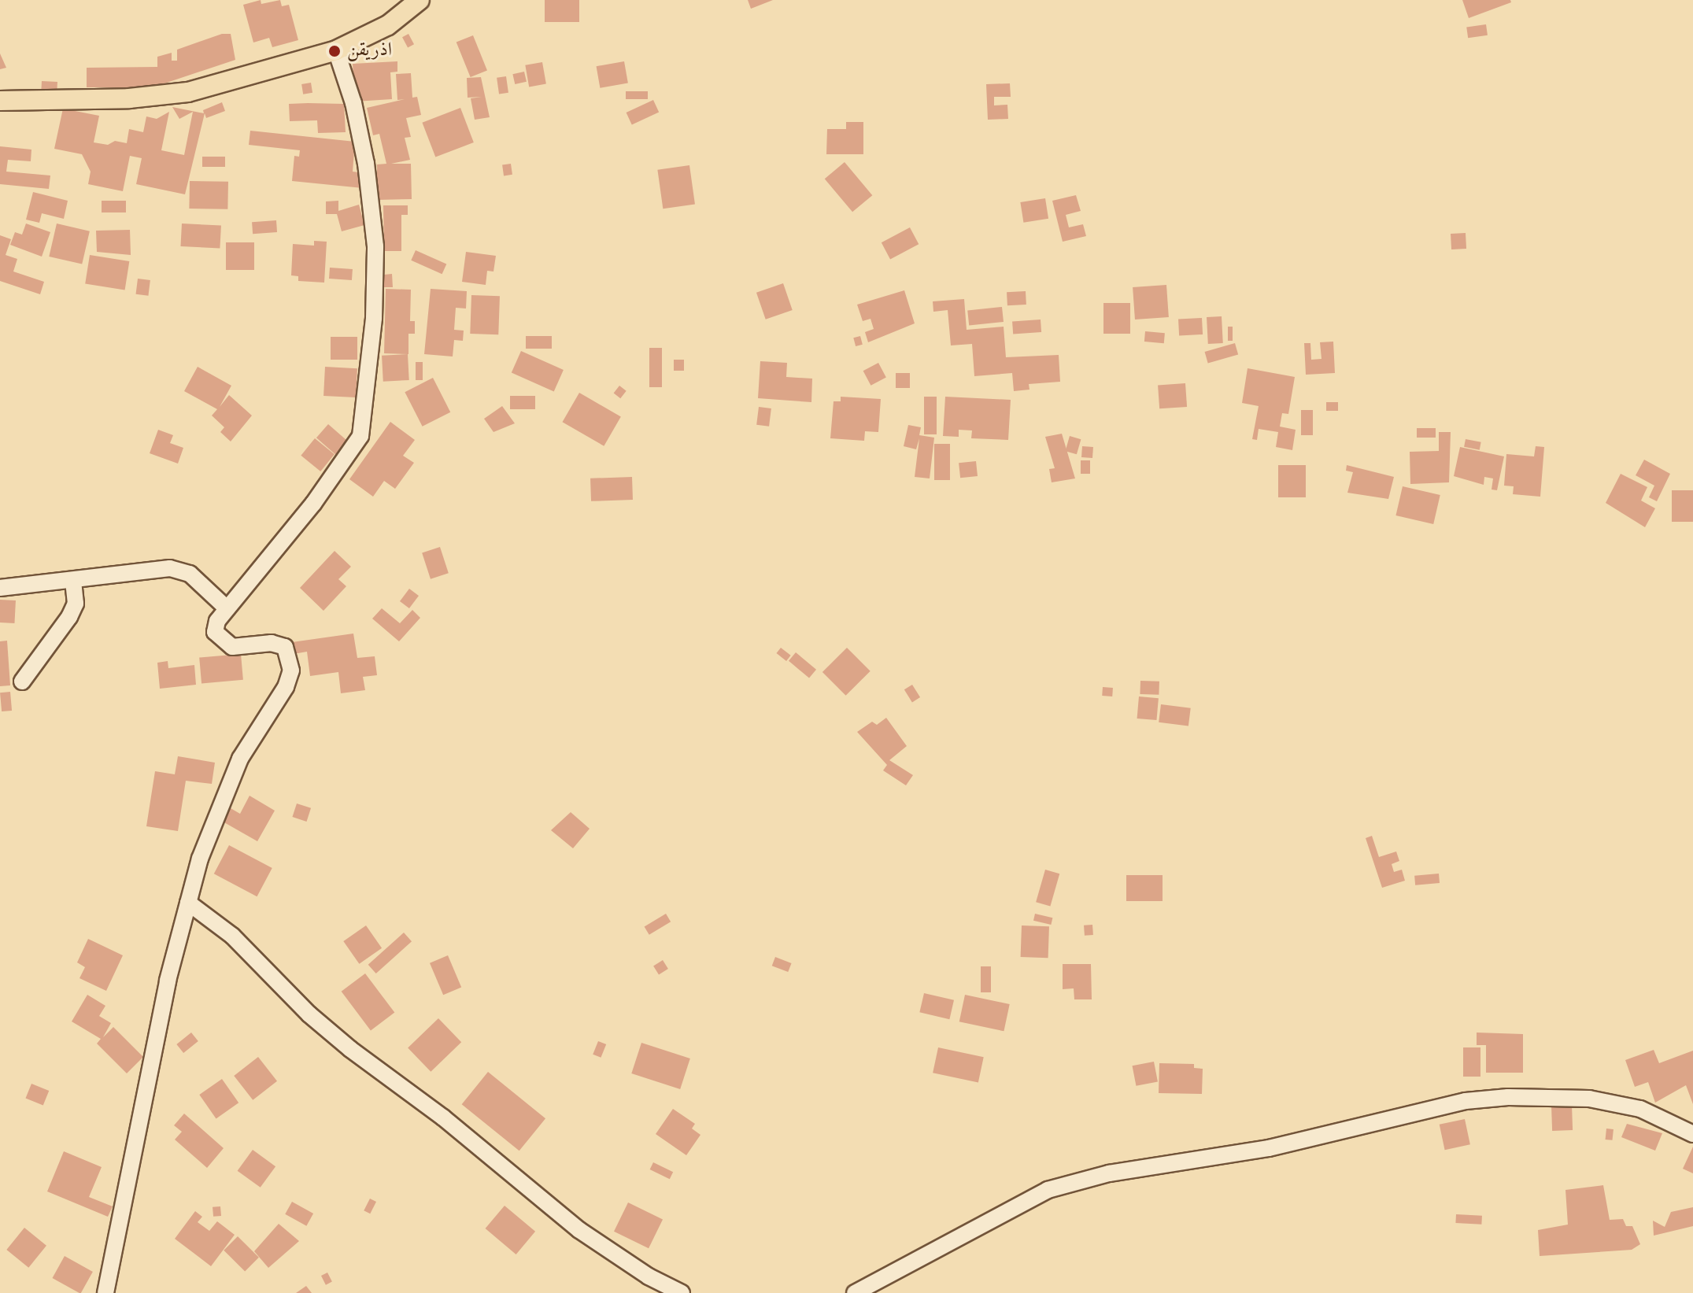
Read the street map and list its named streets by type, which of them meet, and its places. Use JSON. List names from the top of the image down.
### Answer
{
  "places": ["اذريقن"]
}
